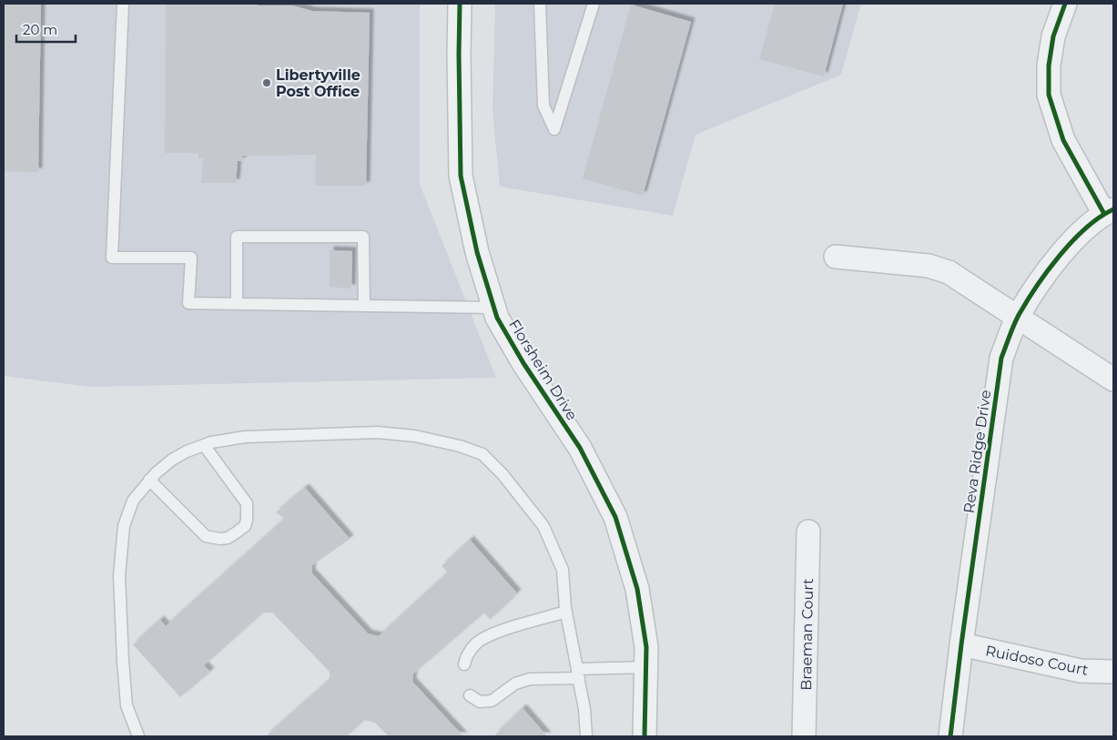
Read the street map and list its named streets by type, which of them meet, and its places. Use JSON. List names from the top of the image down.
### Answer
{
  "streets": {
    "street": [
      "Florsheim Drive",
      "Reva Ridge Drive",
      "Braeman Court",
      "Ruidoso Court"
    ]
  },
  "crossings": [
    ["Reva Ridge Drive", "Ruidoso Court"]
  ],
  "places": ["Libertyville Post Office"],
  "scale_bar": "20 m"
}
